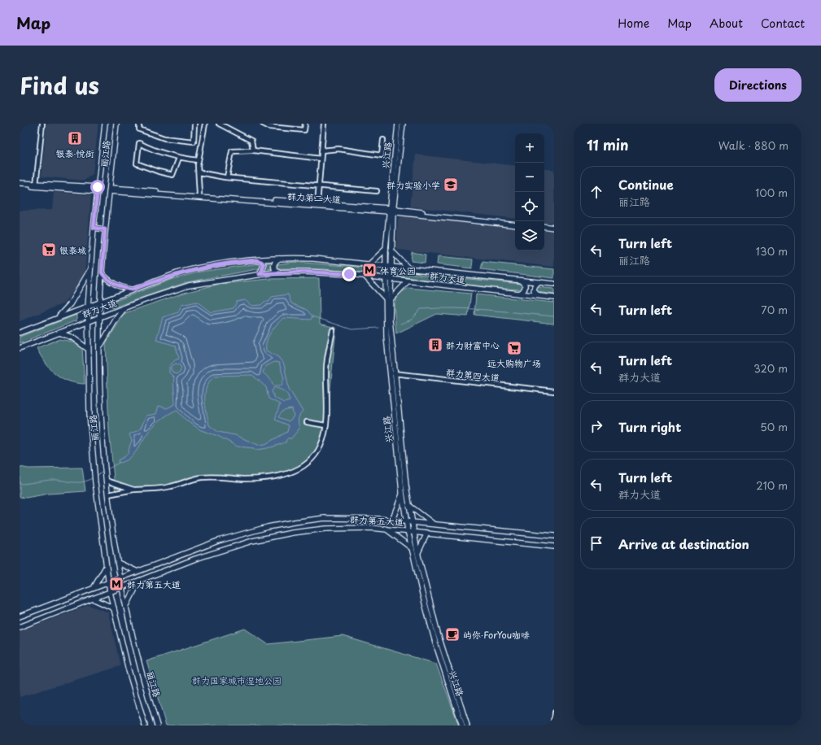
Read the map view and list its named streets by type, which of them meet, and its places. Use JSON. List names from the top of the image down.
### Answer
{
  "streets": {
    "main road": [
      "丽江路",
      "兴江路",
      "群力第二大道",
      "群力大道",
      "群力第五大道"
    ],
    "street": ["群力第四大道"]
  },
  "crossings": [
    ["丽江路", "群力第二大道"],
    ["丽江路", "群力大道"],
    ["丽江路", "群力第五大道"],
    ["兴江路", "群力第二大道"],
    ["兴江路", "群力大道"],
    ["兴江路", "群力第四大道"],
    ["兴江路", "群力第五大道"]
  ],
  "parks": ["群力国家城市湿地公园"],
  "places": {
    "building": ["银泰·悦街", "群力财富中心"],
    "school or university": ["群力实验小学"],
    "supermarket": ["银泰城", "远大购物广场"],
    "metro station": ["体育公园", "群力第五大道"],
    "cafe": ["屿你·ForYou咖啡"]
  },
  "page": {
    "header": "Map",
    "nav": [
      "Home",
      "Map",
      "About",
      "Contact"
    ],
    "title": "Find us",
    "buttons": "Directions",
    "heading": ["11 min", "Walk · 880 m"],
    "map_buttons": ["+", "−"],
    "list": [
      ["Continue", "丽江路", "100 m"],
      ["Turn left", "丽江路", "130 m"],
      ["Turn left", "70 m"],
      ["Turn left", "群力大道", "320 m"],
      ["Turn right", "50 m"],
      ["Turn left", "群力大道", "210 m"],
      "Arrive at destination"
    ]
  }
}
